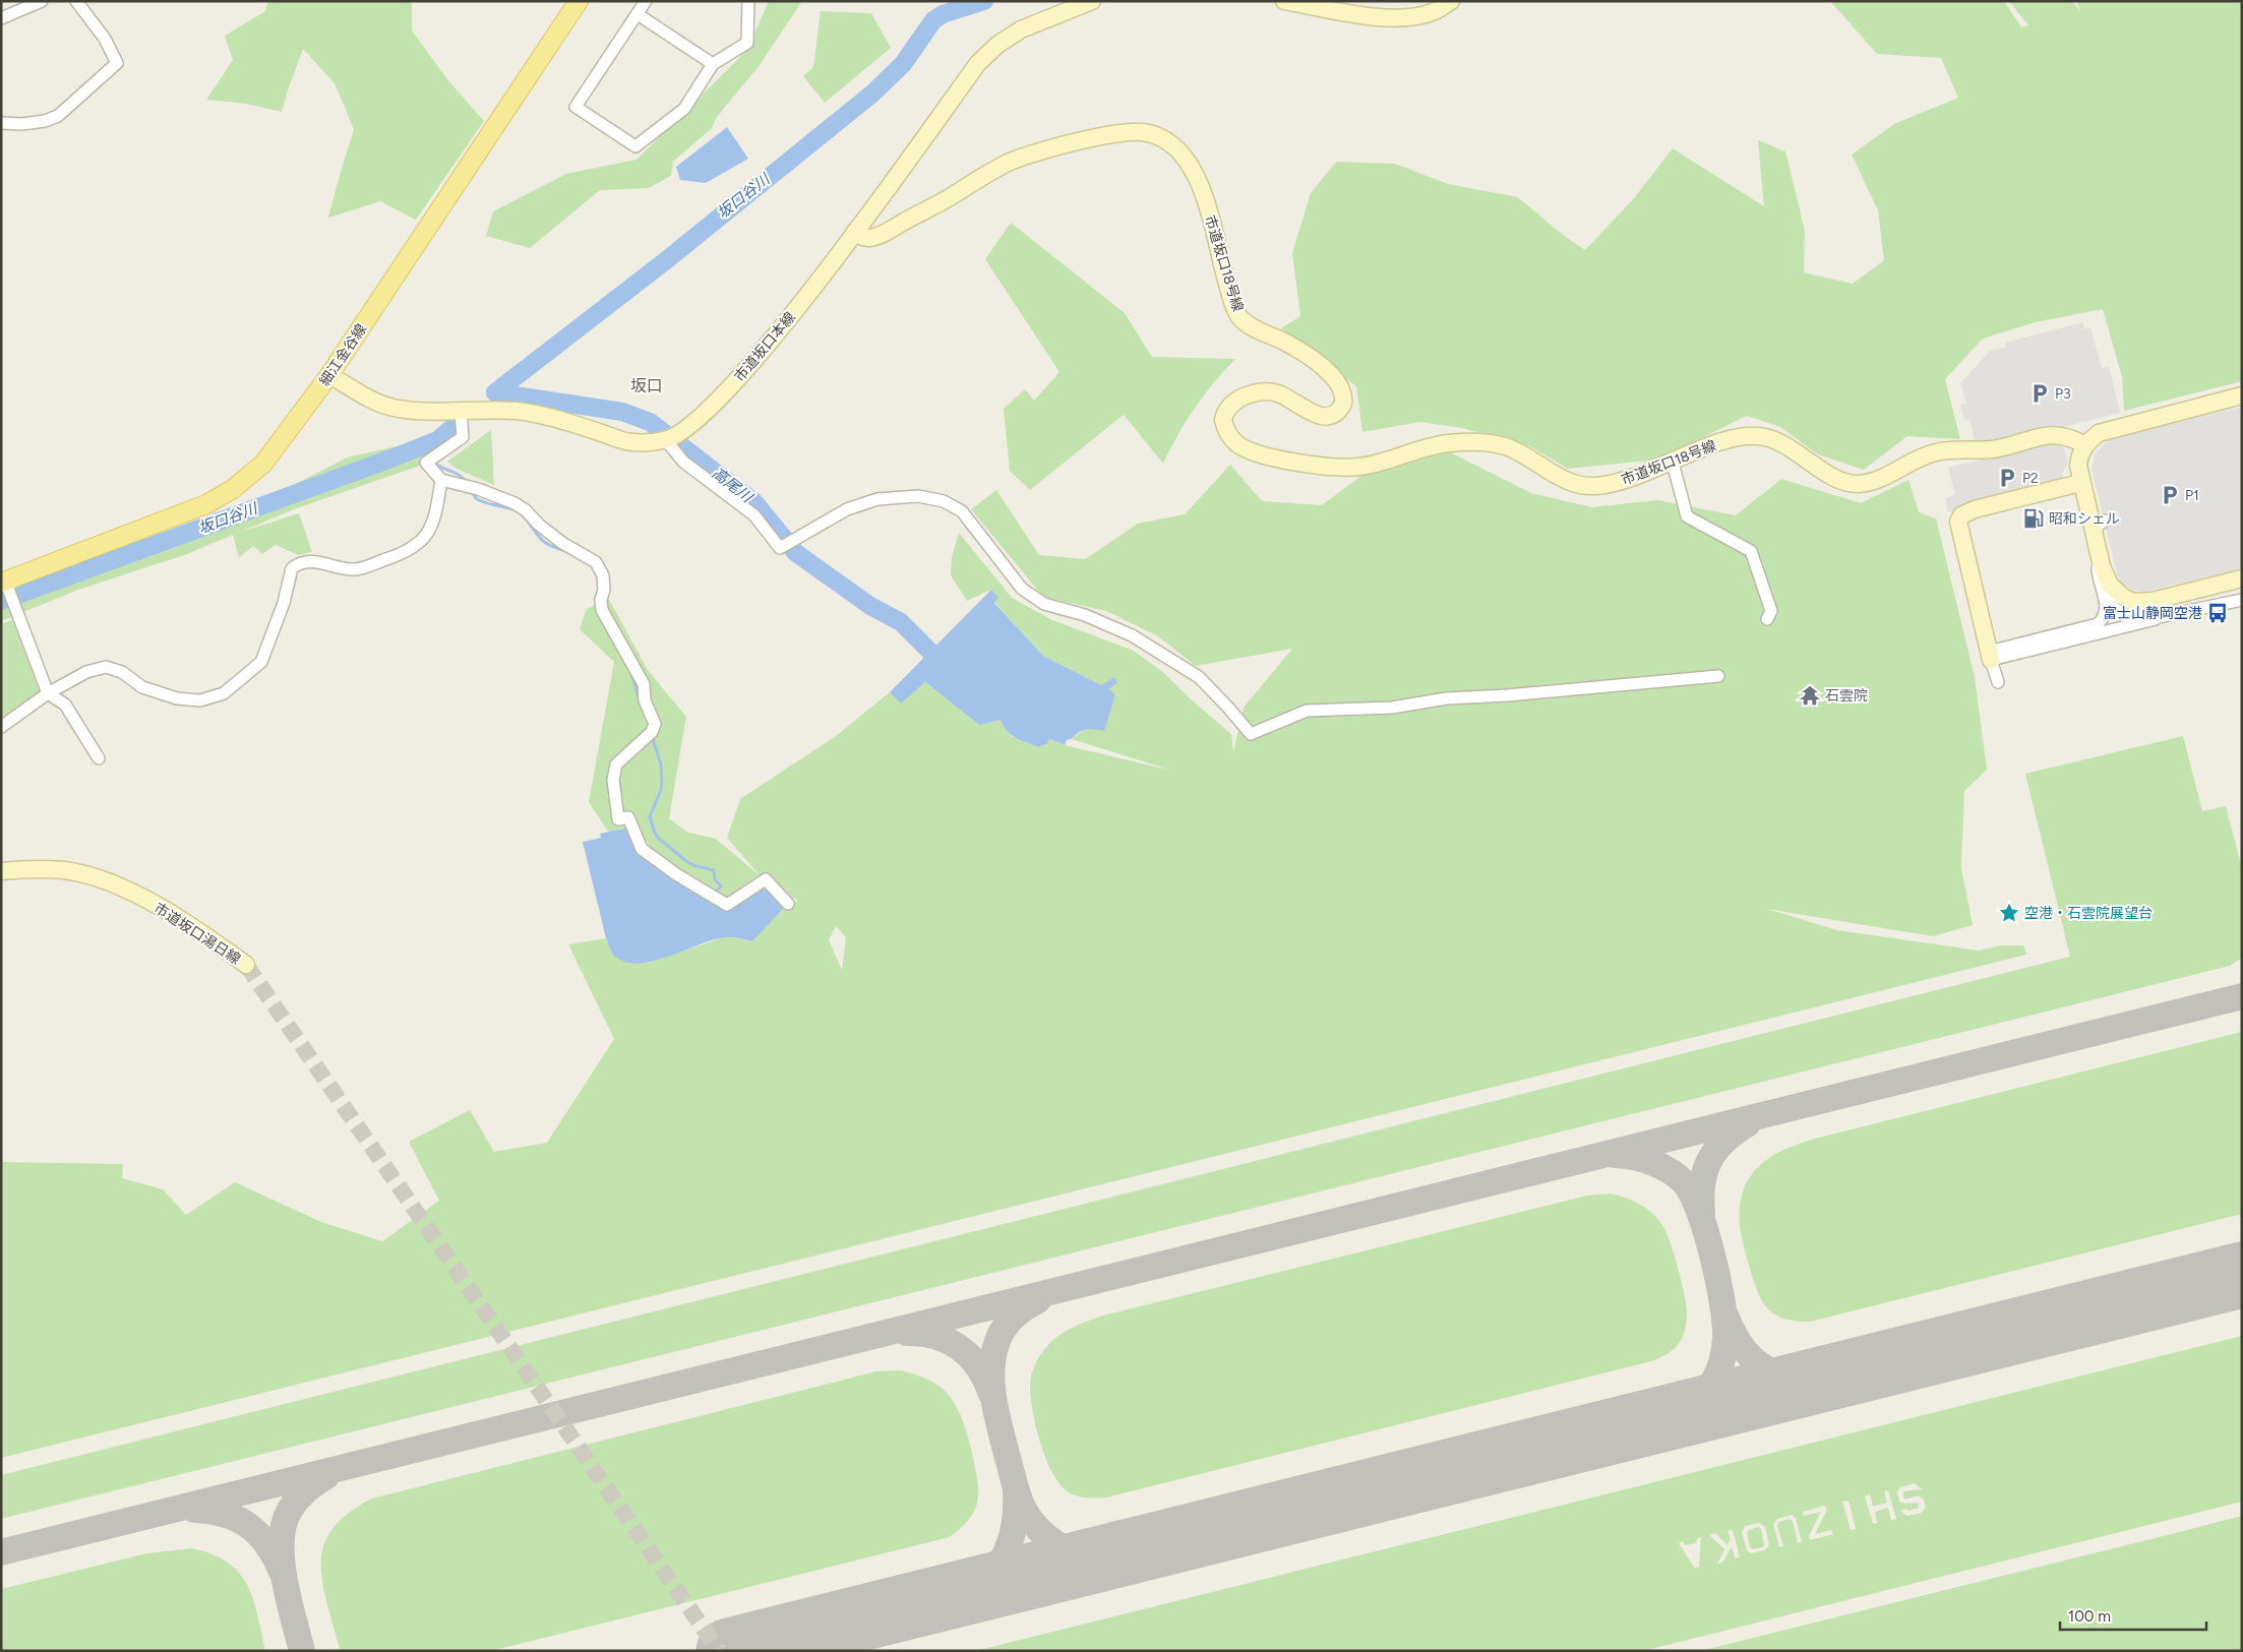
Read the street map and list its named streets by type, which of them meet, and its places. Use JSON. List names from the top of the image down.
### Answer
{
  "streets": {
    "main road": ["細江金谷線"],
    "street": ["市道坂口18号線", "市道坂口本線", "市道坂口湯日線"]
  },
  "crossings": [
    ["市道坂口18号線", "市道坂口本線"],
    ["市道坂口本線", "細江金谷線"]
  ],
  "districts": ["坂口"],
  "water": ["坂口谷川", "高尾川"],
  "places": {
    "parking": ["P3", "P2", "P1"],
    "fuel station": ["昭和シェル"],
    "bus stop": ["富士山静岡空港"],
    "temple": ["石雲院"],
    "place": ["空港・石雲院展望台"]
  },
  "scale_bar": "100 m"
}
